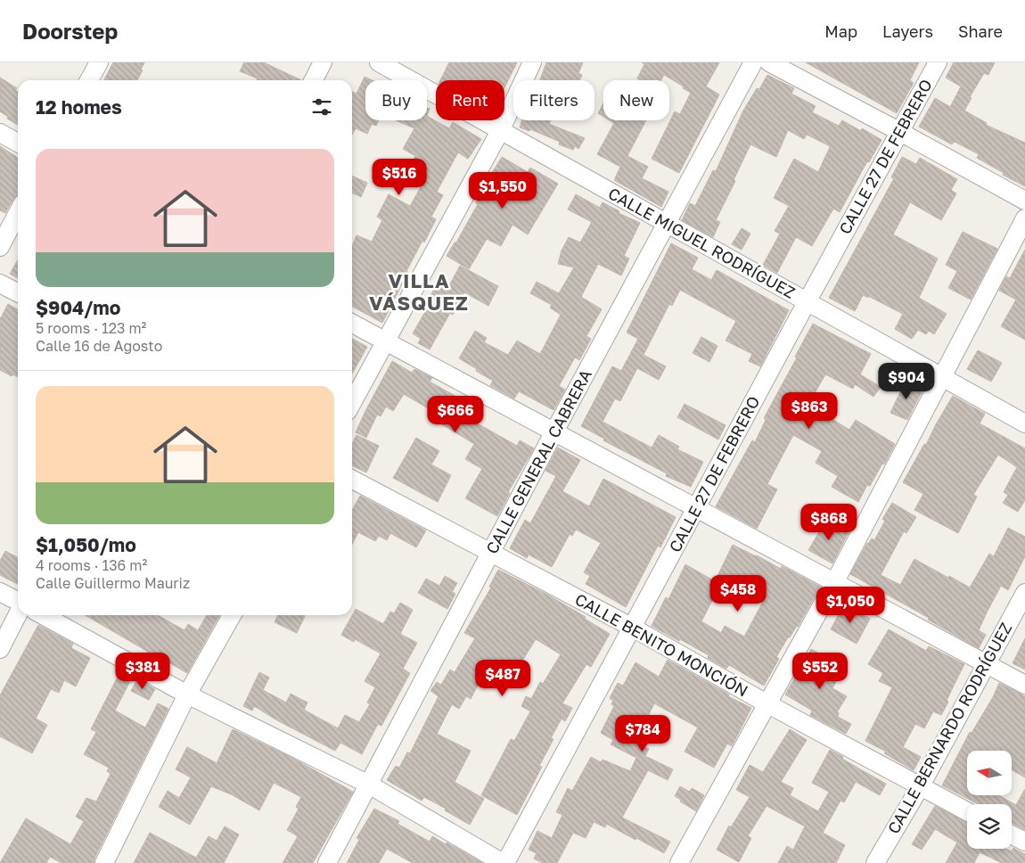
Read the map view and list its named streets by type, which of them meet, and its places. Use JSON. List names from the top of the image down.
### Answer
{
  "streets": {
    "street": [
      "CALLE 27 DE FEBRERO",
      "CALLE MIGUEL RODRÍGUEZ",
      "CALLE GENERAL CABRERA",
      "CALLE BENITO MONCIÓN",
      "CALLE BERNARDO RODRÍGUEZ"
    ]
  },
  "crossings": [
    ["CALLE 27 DE FEBRERO", "CALLE MIGUEL RODRÍGUEZ"],
    ["CALLE 27 DE FEBRERO", "CALLE BENITO MONCIÓN"],
    ["CALLE MIGUEL RODRÍGUEZ", "CALLE GENERAL CABRERA"],
    ["CALLE GENERAL CABRERA", "CALLE BENITO MONCIÓN"],
    ["CALLE BENITO MONCIÓN", "CALLE BERNARDO RODRÍGUEZ"]
  ],
  "districts": ["VILLA VÁSQUEZ"],
  "north": "left",
  "page": {
    "header": "Doorstep",
    "nav": ["Map", "Layers", "Share"],
    "chip": [
      "Buy",
      "Rent",
      "Filters",
      "New"
    ],
    "heading": "12 homes",
    "list": [
      {
        "name": "$904/mo",
        "note": "5 rooms · 123 m² · Calle 16 de Agosto"
      },
      {
        "name": "$1,050/mo",
        "note": "4 rooms · 136 m² · Calle Guillermo Mauriz"
      }
    ],
    "price": [
      "$516",
      "$1,550",
      "$904",
      "$863",
      "$666",
      "$868",
      "$458",
      "$1,050",
      "$381",
      "$552",
      "$487",
      "$784"
    ]
  }
}
